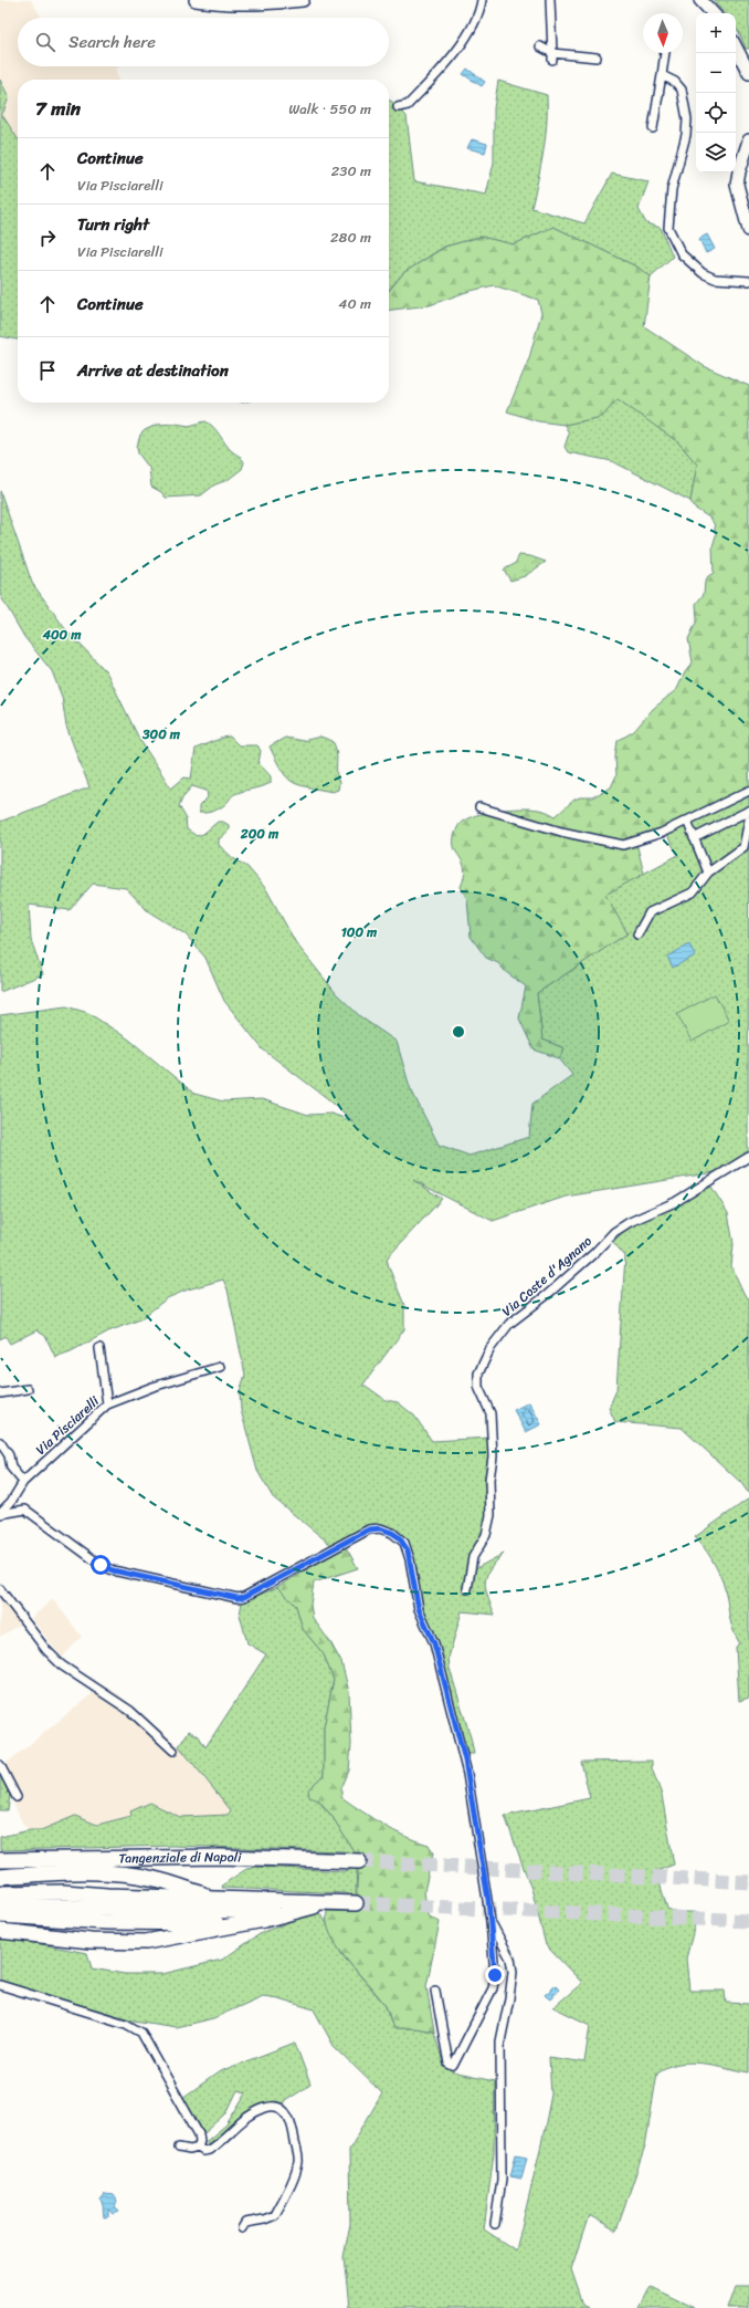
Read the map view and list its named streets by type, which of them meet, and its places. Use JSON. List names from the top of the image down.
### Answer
{
  "streets": {
    "highway": ["Tangenziale di Napoli"],
    "street": ["Via Coste d'Agnano", "Via Pisciarelli"]
  },
  "north": "bottom",
  "page": {
    "map_buttons": ["+", "−"],
    "search": "Search here",
    "heading": ["7 min", "Walk · 550 m"],
    "list": [
      ["Continue", "Via Pisciarelli", "230 m"],
      ["Turn right", "Via Pisciarelli", "280 m"],
      ["Continue", "40 m"],
      "Arrive at destination"
    ]
  },
  "rings": [
    "400 m",
    "300 m",
    "200 m",
    "100 m"
  ]
}
